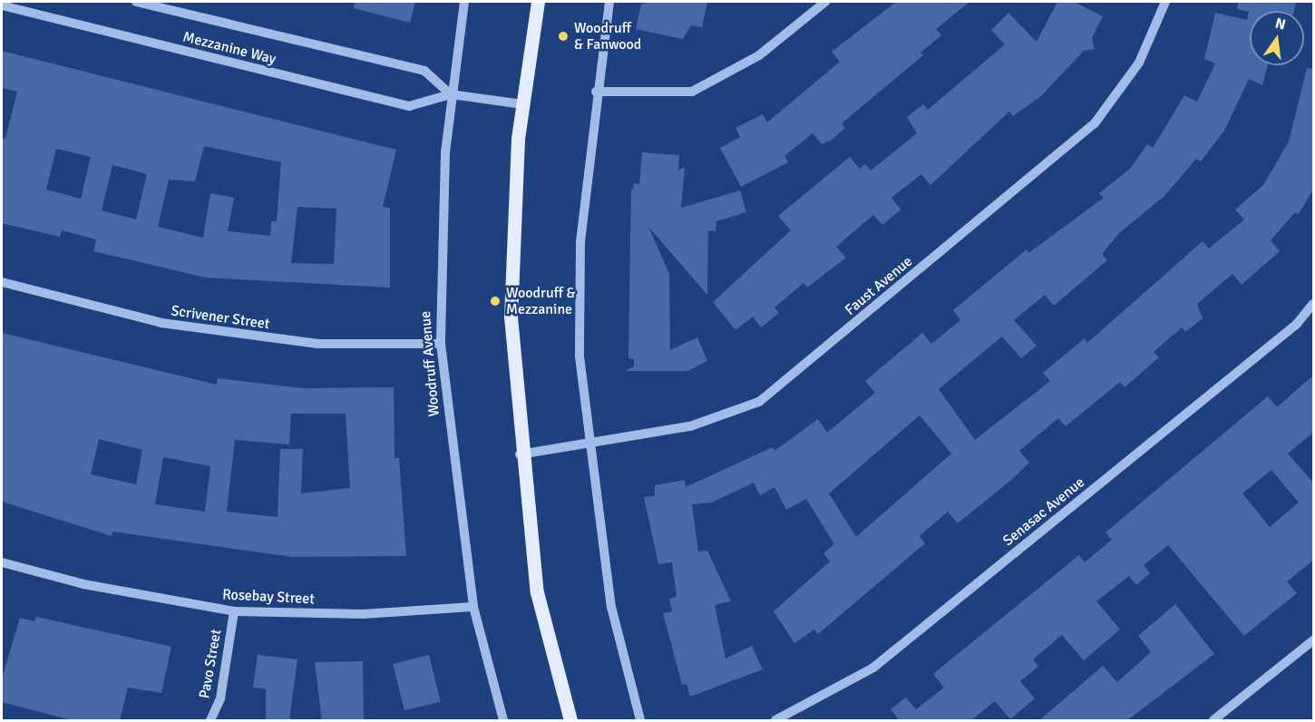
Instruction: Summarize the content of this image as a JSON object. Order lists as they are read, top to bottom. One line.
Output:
{"streets":{"street":["Mezzanine Way","Faust Avenue","Scrivener Street","Woodruff Avenue","Senasac Avenue","Rosebay Street","Pavo Street"]},"crossings":[["Mezzanine Way","Woodruff Avenue"],["Scrivener Street","Woodruff Avenue"],["Woodruff Avenue","Rosebay Street"],["Rosebay Street","Pavo Street"]],"places":["Woodruff & Fanwood","Woodruff & Mezzanine"],"north":"top"}
